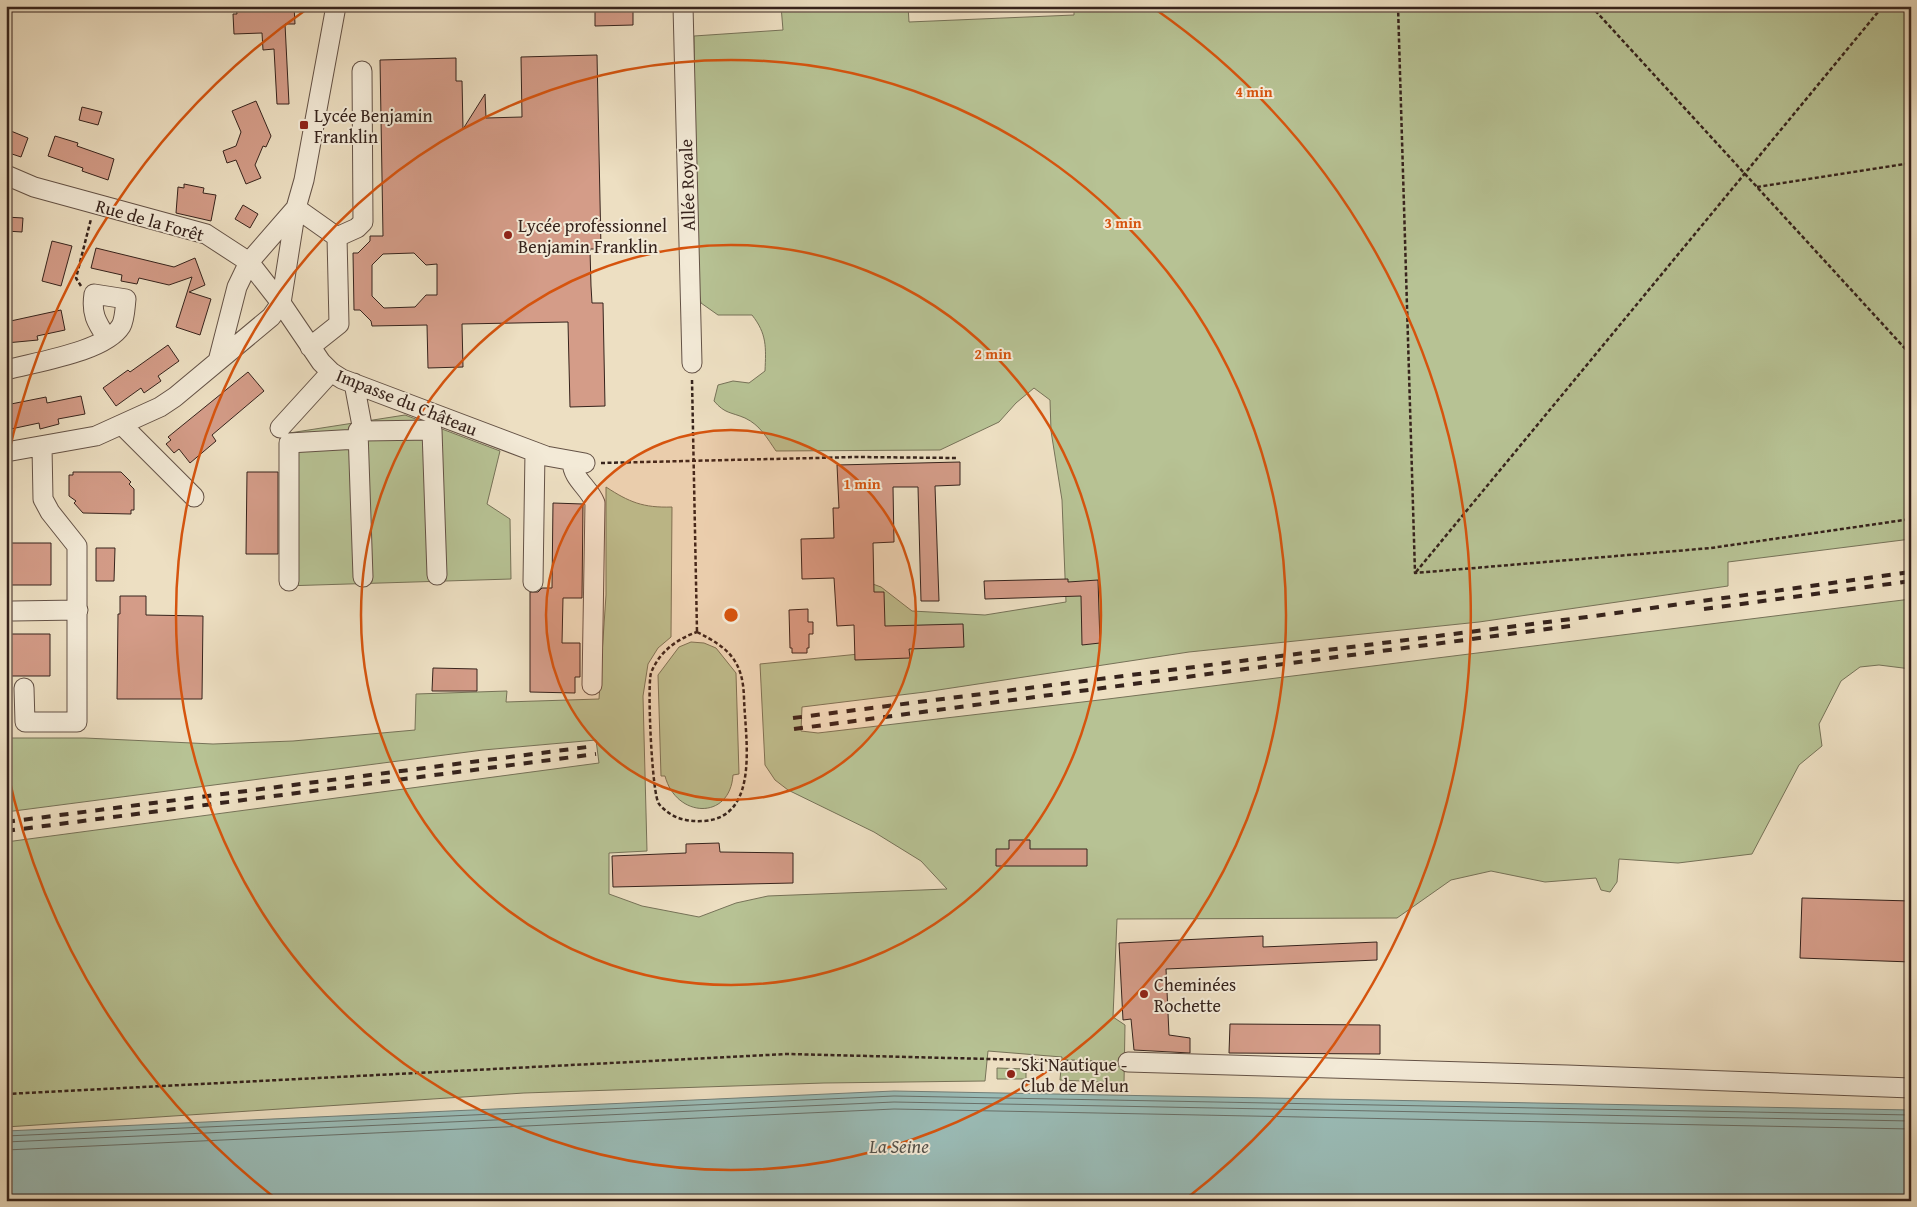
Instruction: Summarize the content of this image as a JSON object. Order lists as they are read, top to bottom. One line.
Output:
{"streets":{"street":["Allée Royale","Rue de la Forêt","Impasse du Château"]},"crossings":[["Rue de la Forêt","Impasse du Château"]],"water":["La Seine"],"places":{"transit":["Lycée Benjamin Franklin"],"other":["Lycée professionnel Benjamin Franklin","Cheminées Rochette","Ski Nautique - Club de Melun"]},"rings":["4 min","3 min","2 min","1 min"]}
